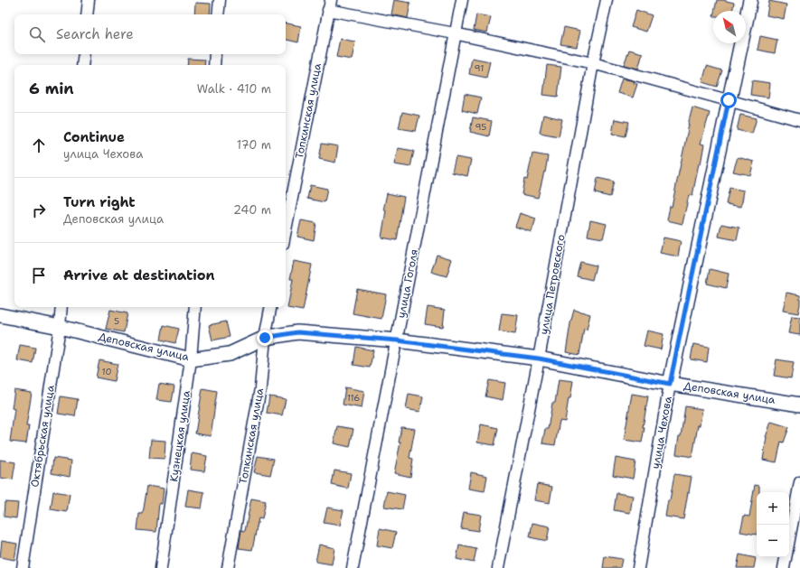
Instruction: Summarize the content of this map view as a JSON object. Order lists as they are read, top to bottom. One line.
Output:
{"streets":{"street":["Топкинская улица","улица Гоголя","улица Петровского","Деповская улица","улица Чехова","Октябрьская улица","Кузнецкая улица"]},"crossings":[["Топкинская улица","Деповская улица"],["улица Гоголя","Деповская улица"],["улица Петровского","Деповская улица"],["Деповская улица","улица Чехова"],["Деповская улица","Октябрьская улица"],["Деповская улица","Кузнецкая улица"]],"house_numbers":["91","95","5","10","116"],"north":"top left","page":{"search":"Search here","heading":["6 min","Walk · 410 m"],"list":[["Continue","улица Чехова","170 m"],["Turn right","Деповская улица","240 m"],"Arrive at destination"],"map_buttons":["+","−"]}}
